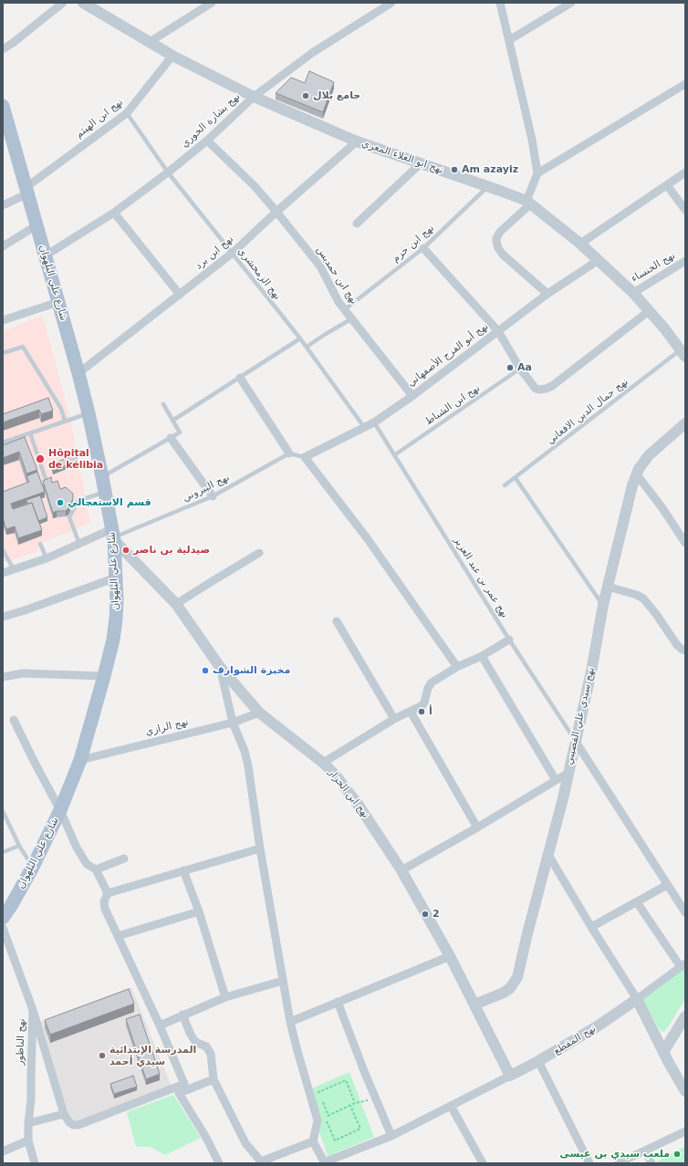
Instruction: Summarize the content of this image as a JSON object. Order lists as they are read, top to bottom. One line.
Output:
{"streets":{"main road":["شارع علي البلهوان"],"street":["نهج ابن الهيثم","نهج بشارة الخوري","نهج ابو العلاء المعري","نهج ابن برد","نهج الخنساء","نهج ابن حمديس","نهج أبو الفرج الأصفهاني","نهج سيدي علي القصيبي","نهج الرازي","نهج ابن الجزار","نهج المقطع","نهج الناظور"],"lane":["نهج ابن حزم","نهج الزمخشري","نهج ابن الشباط","نهج جمال الدين الافغاني","نهج البيروني","نهج عمر بن عبد العزيز"]},"crossings":[["نهج ابن الهيثم","نهج ابو العلاء المعري"],["نهج ابن الهيثم","نهج الزمخشري"],["نهج ابن الهيثم","شارع علي البلهوان"],["نهج بشارة الخوري","نهج ابو العلاء المعري"],["نهج بشارة الخوري","نهج الزمخشري"],["نهج بشارة الخوري","نهج ابن حمديس"],["نهج بشارة الخوري","شارع علي البلهوان"],["نهج ابو العلاء المعري","نهج ابن حزم"],["نهج ابو العلاء المعري","نهج ابن برد"],["نهج ابو العلاء المعري","نهج الخنساء"],["نهج ابو العلاء المعري","نهج أبو الفرج الأصفهاني"],["نهج ابو العلاء المعري","نهج جمال الدين الافغاني"],["نهج ابن حزم","نهج ابن حمديس"],["نهج ابن برد","نهج الزمخشري"],["نهج ابن برد","نهج ابن حمديس"],["نهج ابن برد","شارع علي البلهوان"],["نهج الزمخشري","نهج أبو الفرج الأصفهاني"],["نهج ابن حمديس","نهج أبو الفرج الأصفهاني"],["شارع علي البلهوان","نهج البيروني"],["شارع علي البلهوان","نهج الرازي"],["شارع علي البلهوان","نهج ابن الجزار"],["نهج أبو الفرج الأصفهاني","نهج عمر بن عبد العزيز"],["نهج ابن الشباط","نهج عمر بن عبد العزيز"],["نهج البيروني","نهج ابن الجزار"],["نهج عمر بن عبد العزيز","نهج سيدي علي القصيبي"],["نهج سيدي علي القصيبي","نهج ابن الجزار"],["نهج الرازي","نهج ابن الجزار"],["نهج ابن الجزار","نهج المقطع"]],"places":["جامع بلال","Am azayiz","Aa","Hôpital de kélibia","قسم الاستعجالي","صيدلية بن ناصر","مخبزة الشوارف","أ","2","المدرسة الإبتدائية سيدي أحمد","ملعب سيدي بن عيسى"]}
